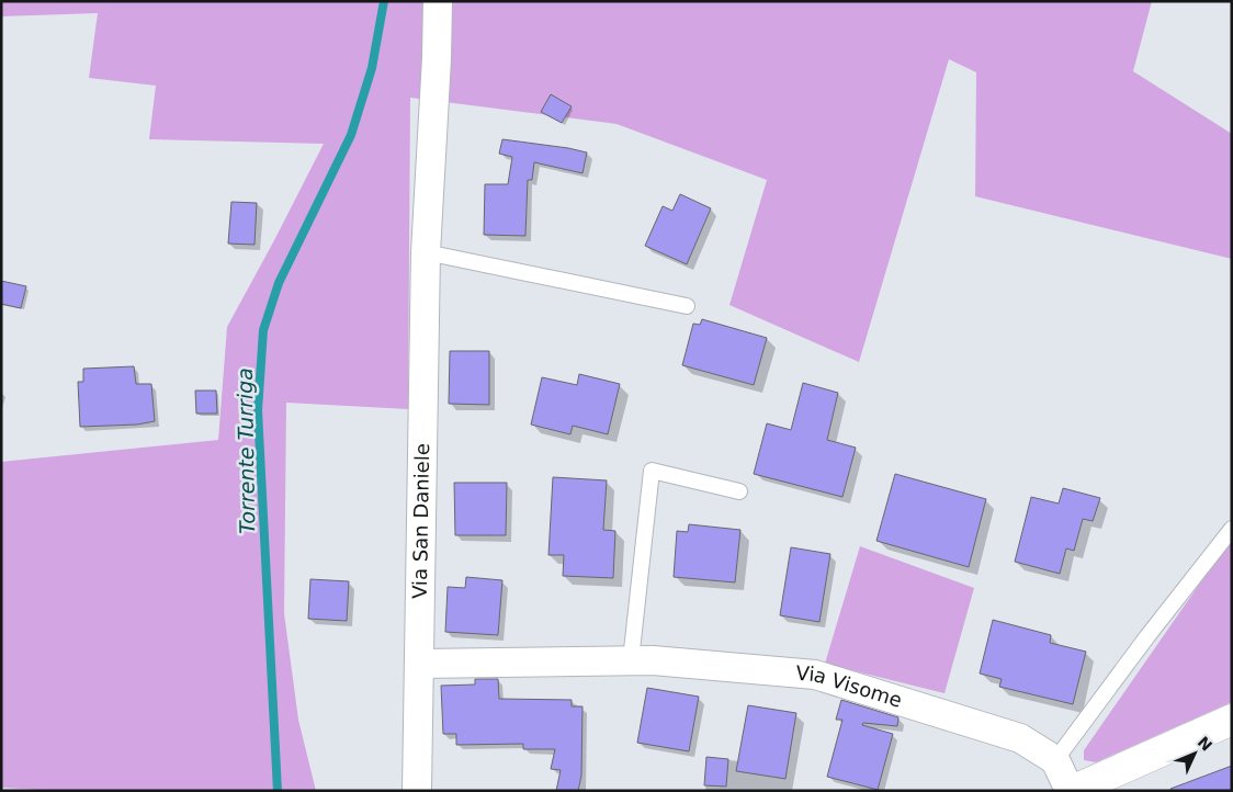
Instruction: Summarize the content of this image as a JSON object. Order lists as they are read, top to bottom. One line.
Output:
{"streets":{"street":["Via San Daniele","Via Visome"]},"crossings":[["Via San Daniele","Via Visome"]],"water":["Torrente Turriga"],"north":"top right"}
